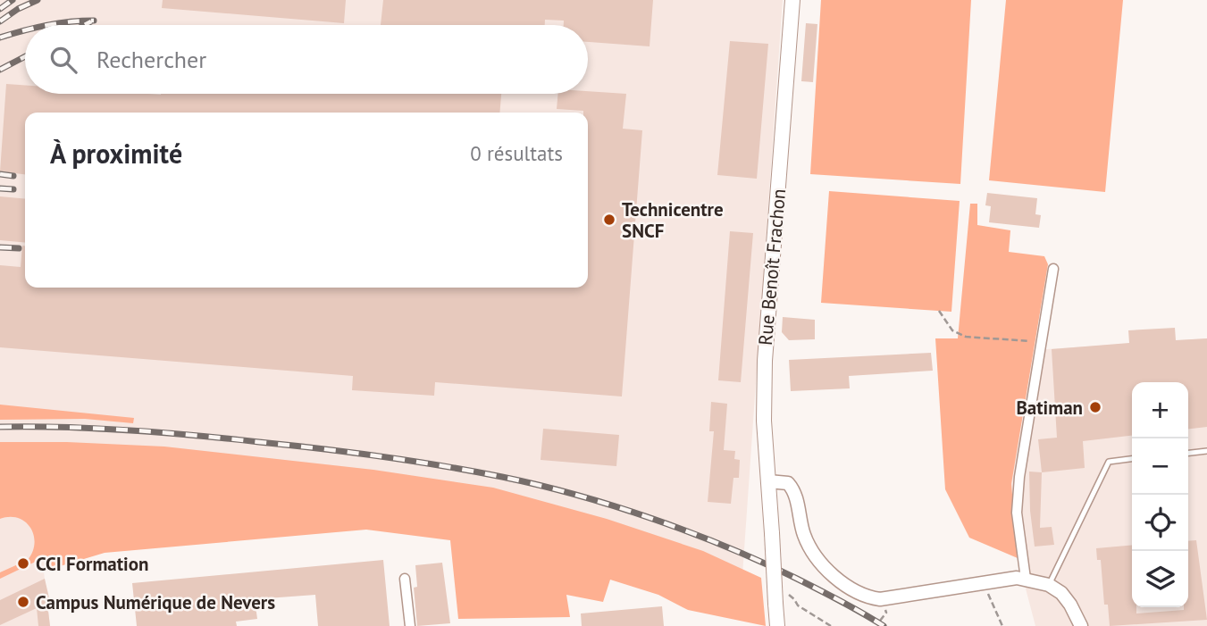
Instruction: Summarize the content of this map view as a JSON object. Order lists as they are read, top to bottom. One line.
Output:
{"streets":{"main road":["Rue Benoît Frachon"]},"places":["Technicentre SNCF","Batiman","CCI Formation","Campus Numérique de Nevers"],"page":{"search":"Rechercher","heading":["À proximité","0 résultats"],"map_buttons":["+","−"]}}
